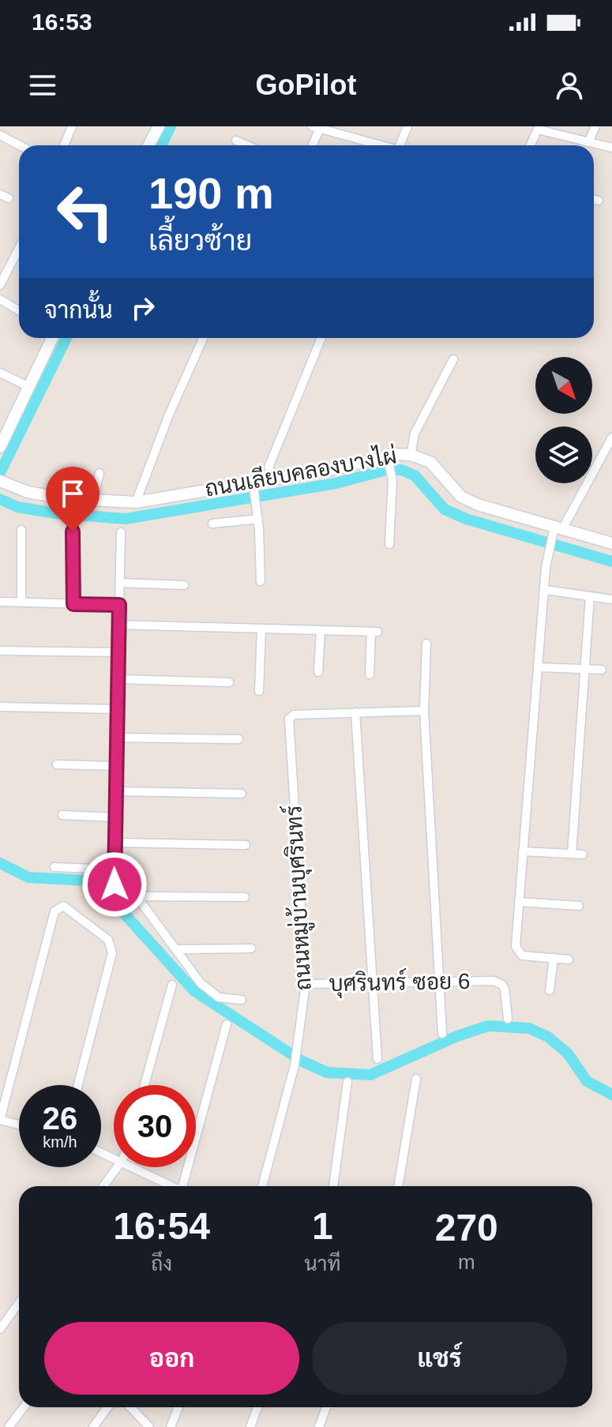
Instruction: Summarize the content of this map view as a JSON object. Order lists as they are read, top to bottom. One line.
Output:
{"streets":{"street":["ถนนเลียบคลองบางไผ่","ถนนหมู่บ้านบุศรินทร์","บุศรินทร์ ซอย 6"]},"crossings":[["ถนนหมู่บ้านบุศรินทร์","บุศรินทร์ ซอย 6"]],"north":"bottom right","page":{"status":"16:53","header":"GoPilot","turn":["190 m","เลี้ยวซ้าย"],"then":"จากนั้น","speed":"26 km/h","limit":"30","eta":["16:54","ถึง","1","นาที","270","m"],"buttons":["ออก","แชร์"]}}
